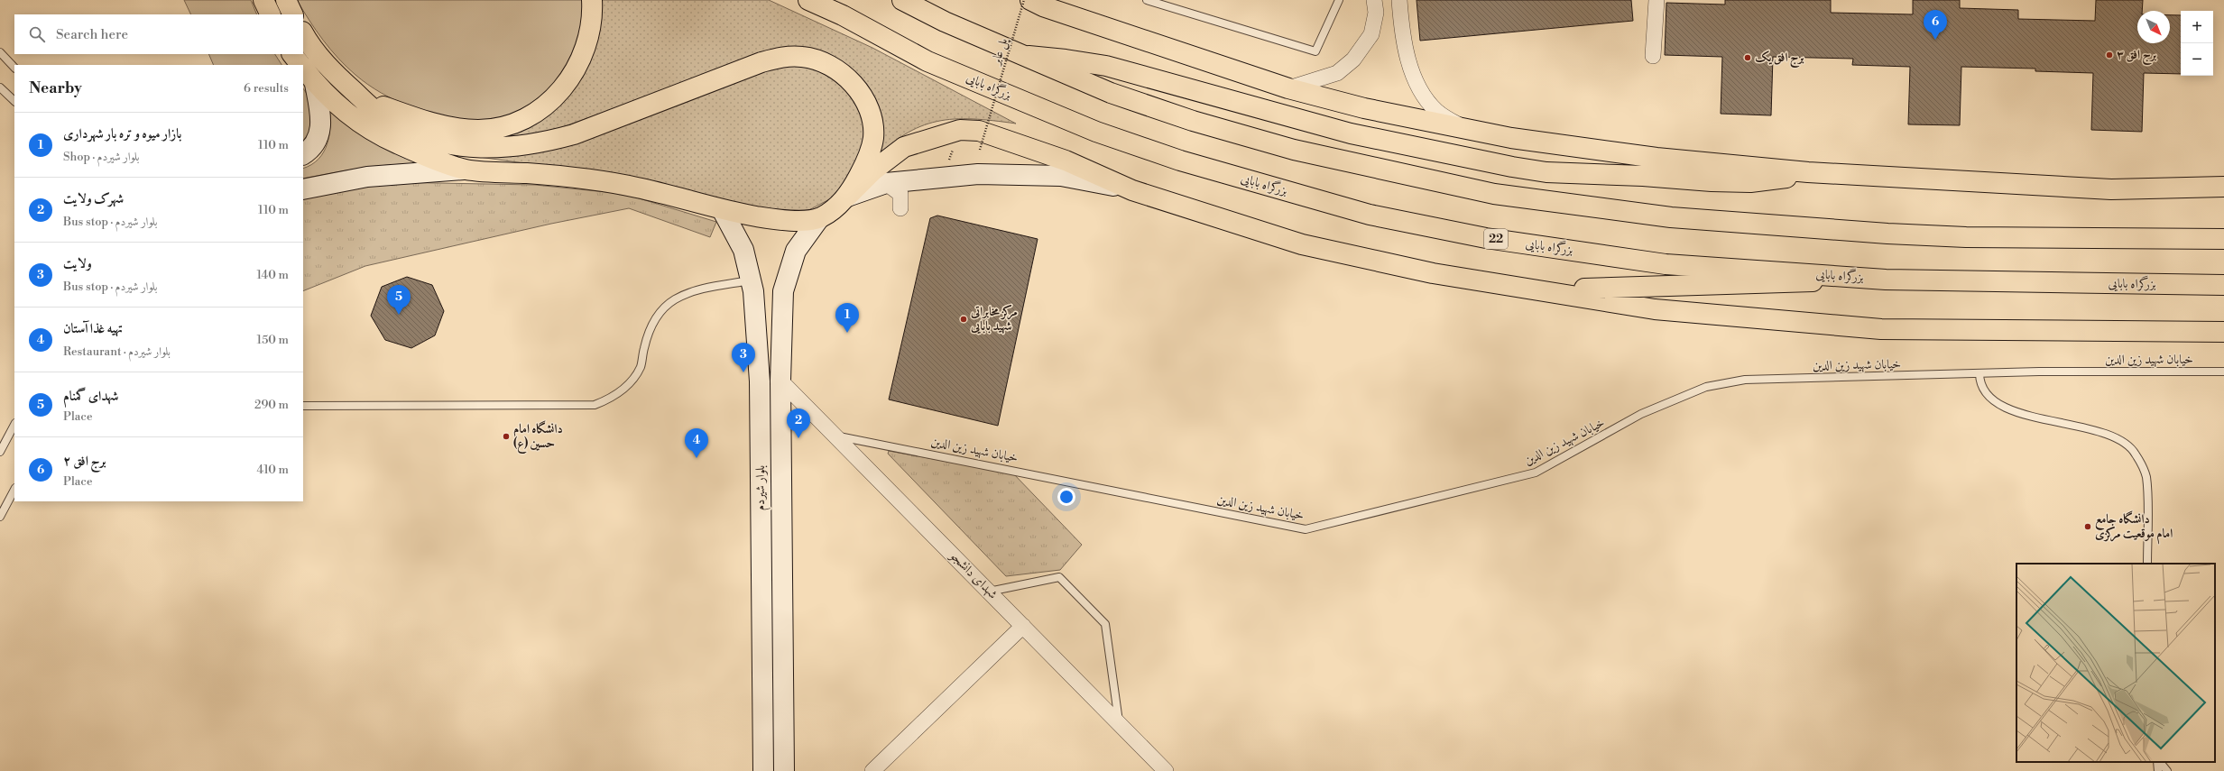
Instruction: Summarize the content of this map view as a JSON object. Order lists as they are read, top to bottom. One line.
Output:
{"streets":{"main road":["بزرگراه بابایی","22","بلوار شیردم"],"street":["شهدای دانشجو"],"lane":["خیابان شهید زین الدین"],"path":["پل عابر"]},"crossings":[["خیابان شهید زین الدین","شهدای دانشجو"],["بلوار شیردم","شهدای دانشجو"]],"places":["برج افق ۳","برج افق یک","مرکز مخابراتی شهید بابایی","دانشگاه امام حسین (ع)","دانشگاه جامع امام موقعیت مرکزی"],"north":"bottom right","page":{"pins":["6","5","1","3","2","4"],"map_buttons":["+","−"],"search":"Search here","heading":["Nearby","6 results"],"list":[{"mark":"1","name":"بازار میوه و تره بار شهرداری","note":"Shop · بلوار شیردم","value":"110 m"},{"mark":"2","name":"شهرک ولایت","note":"Bus stop · بلوار شیردم","value":"110 m"},{"mark":"3","name":"ولایت","note":"Bus stop · بلوار شیردم","value":"140 m"},{"mark":"4","name":"تهیه غذا آستان","note":"Restaurant · بلوار شیردم","value":"150 m"},{"mark":"5","name":"شهدای گمنام","note":"Place","value":"290 m"},{"mark":"6","name":"برج افق ۲","note":"Place","value":"410 m"}]}}
